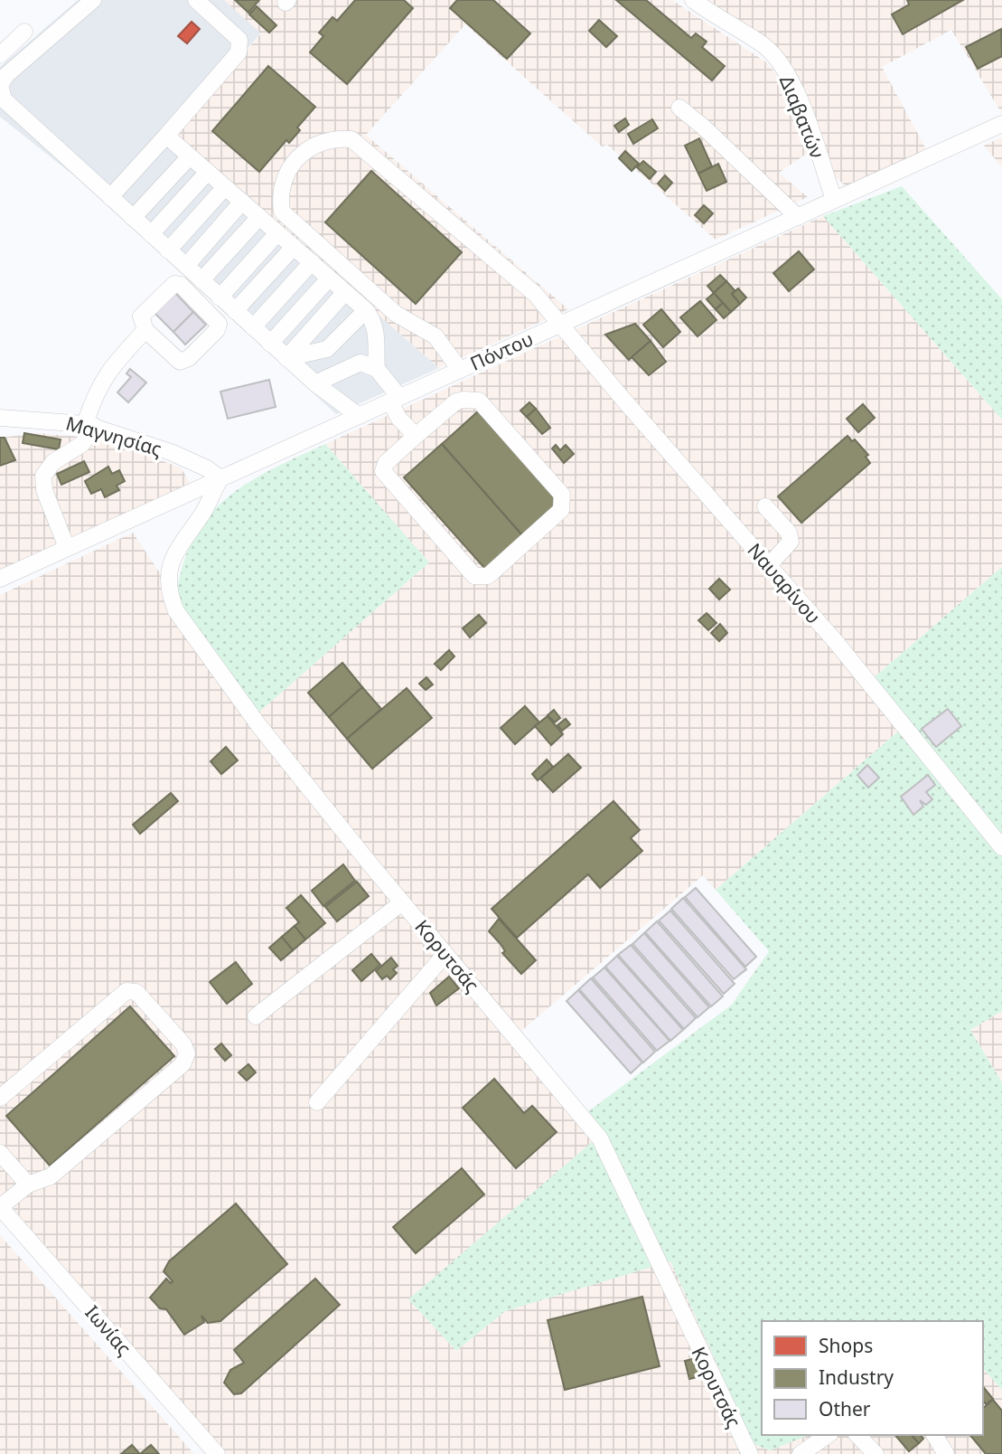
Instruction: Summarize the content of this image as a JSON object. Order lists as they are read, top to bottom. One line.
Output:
{"streets":{"street":["Διαβατών","Πόντου","Μαγνησίας","Ναυαρίνου","Κορυτσάς","Ιωνίας"]},"crossings":[["Διαβατών","Πόντου"],["Πόντου","Μαγνησίας"],["Πόντου","Ναυαρίνου"],["Πόντου","Κορυτσάς"],["Μαγνησίας","Κορυτσάς"]],"legend":["Shops","Industry","Other"]}
